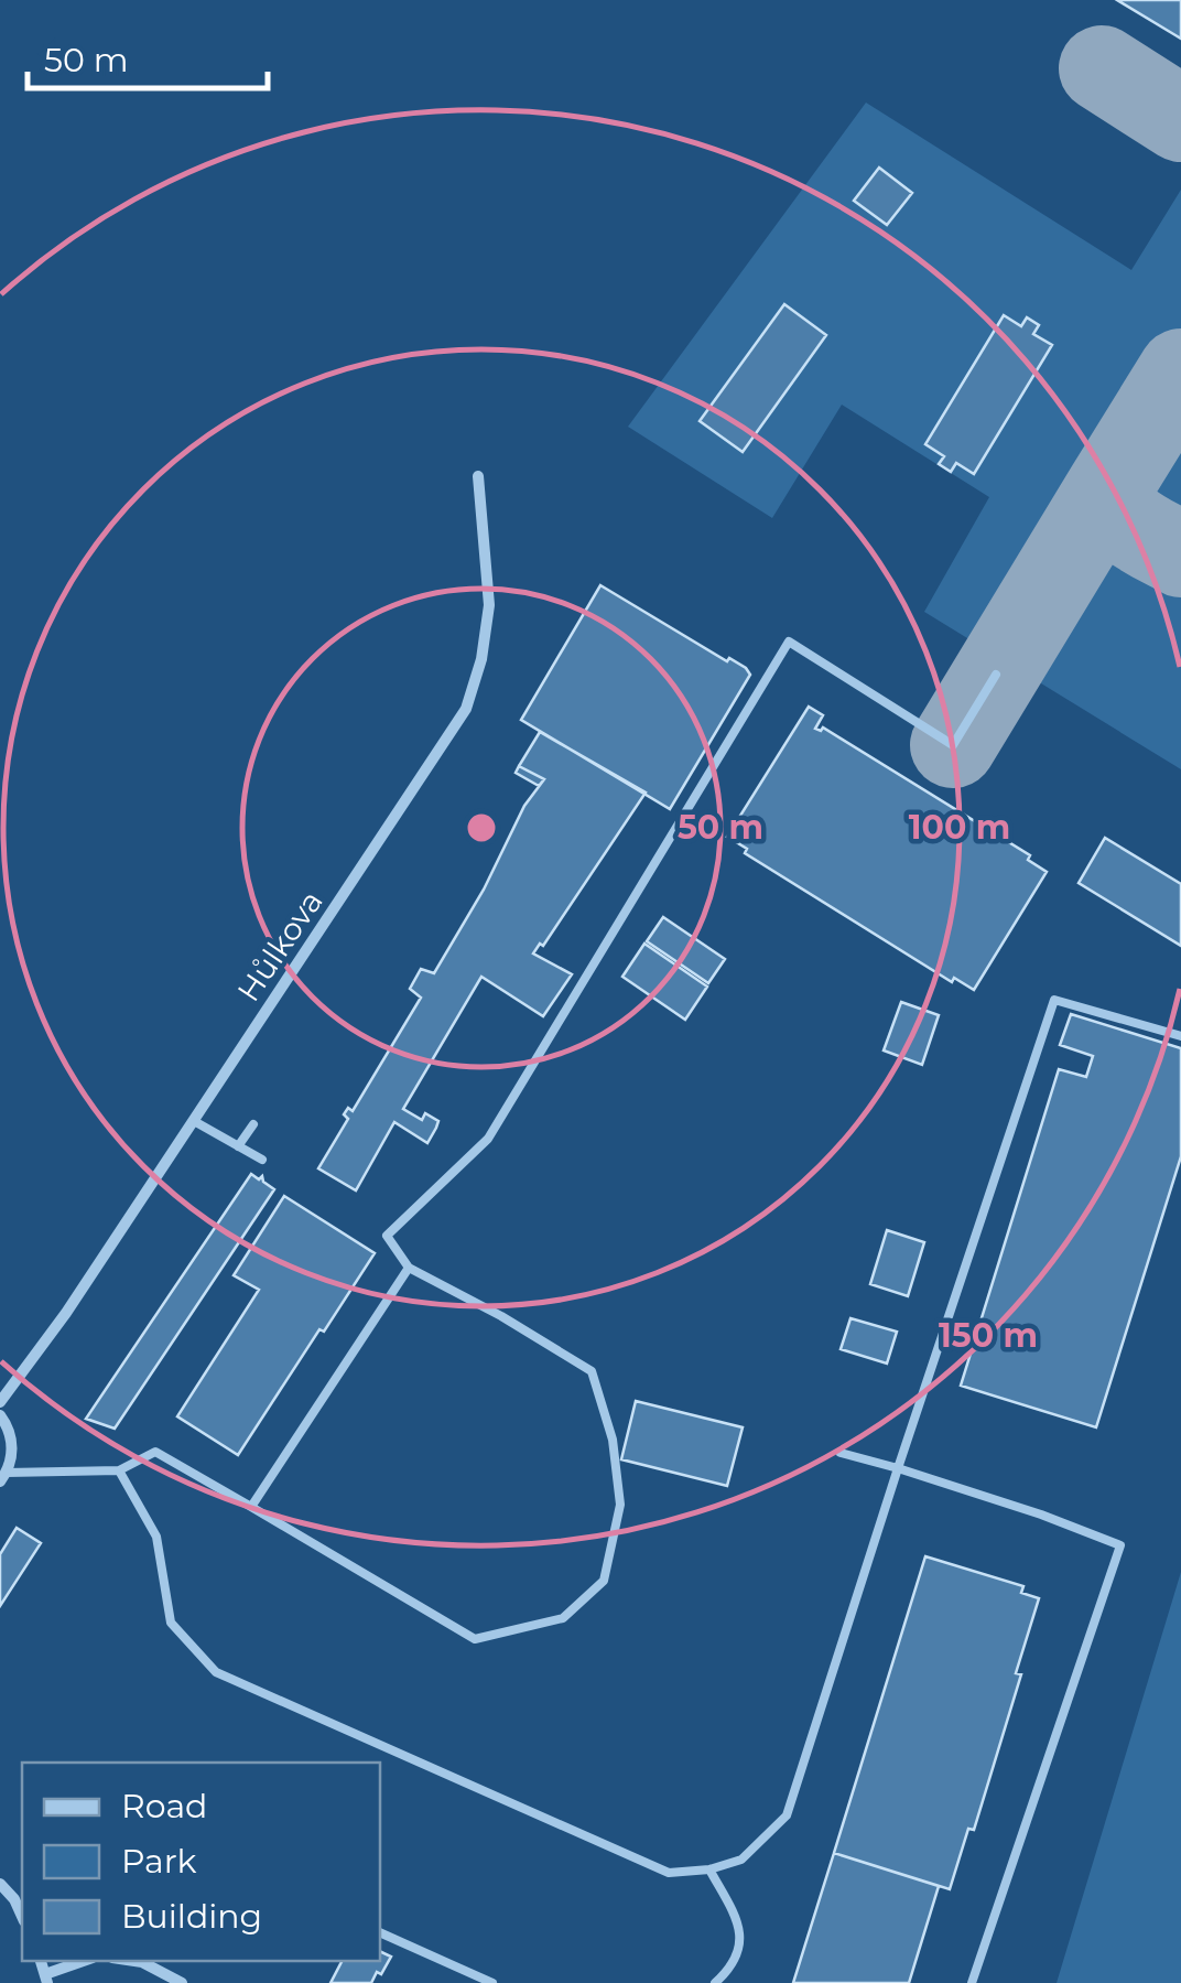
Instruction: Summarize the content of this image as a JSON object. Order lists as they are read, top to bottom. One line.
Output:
{"streets":{"street":["Hůlkova"]},"legend":["Road","Park","Building"],"scale_bar":"50 m","rings":["50 m","100 m","150 m"]}
